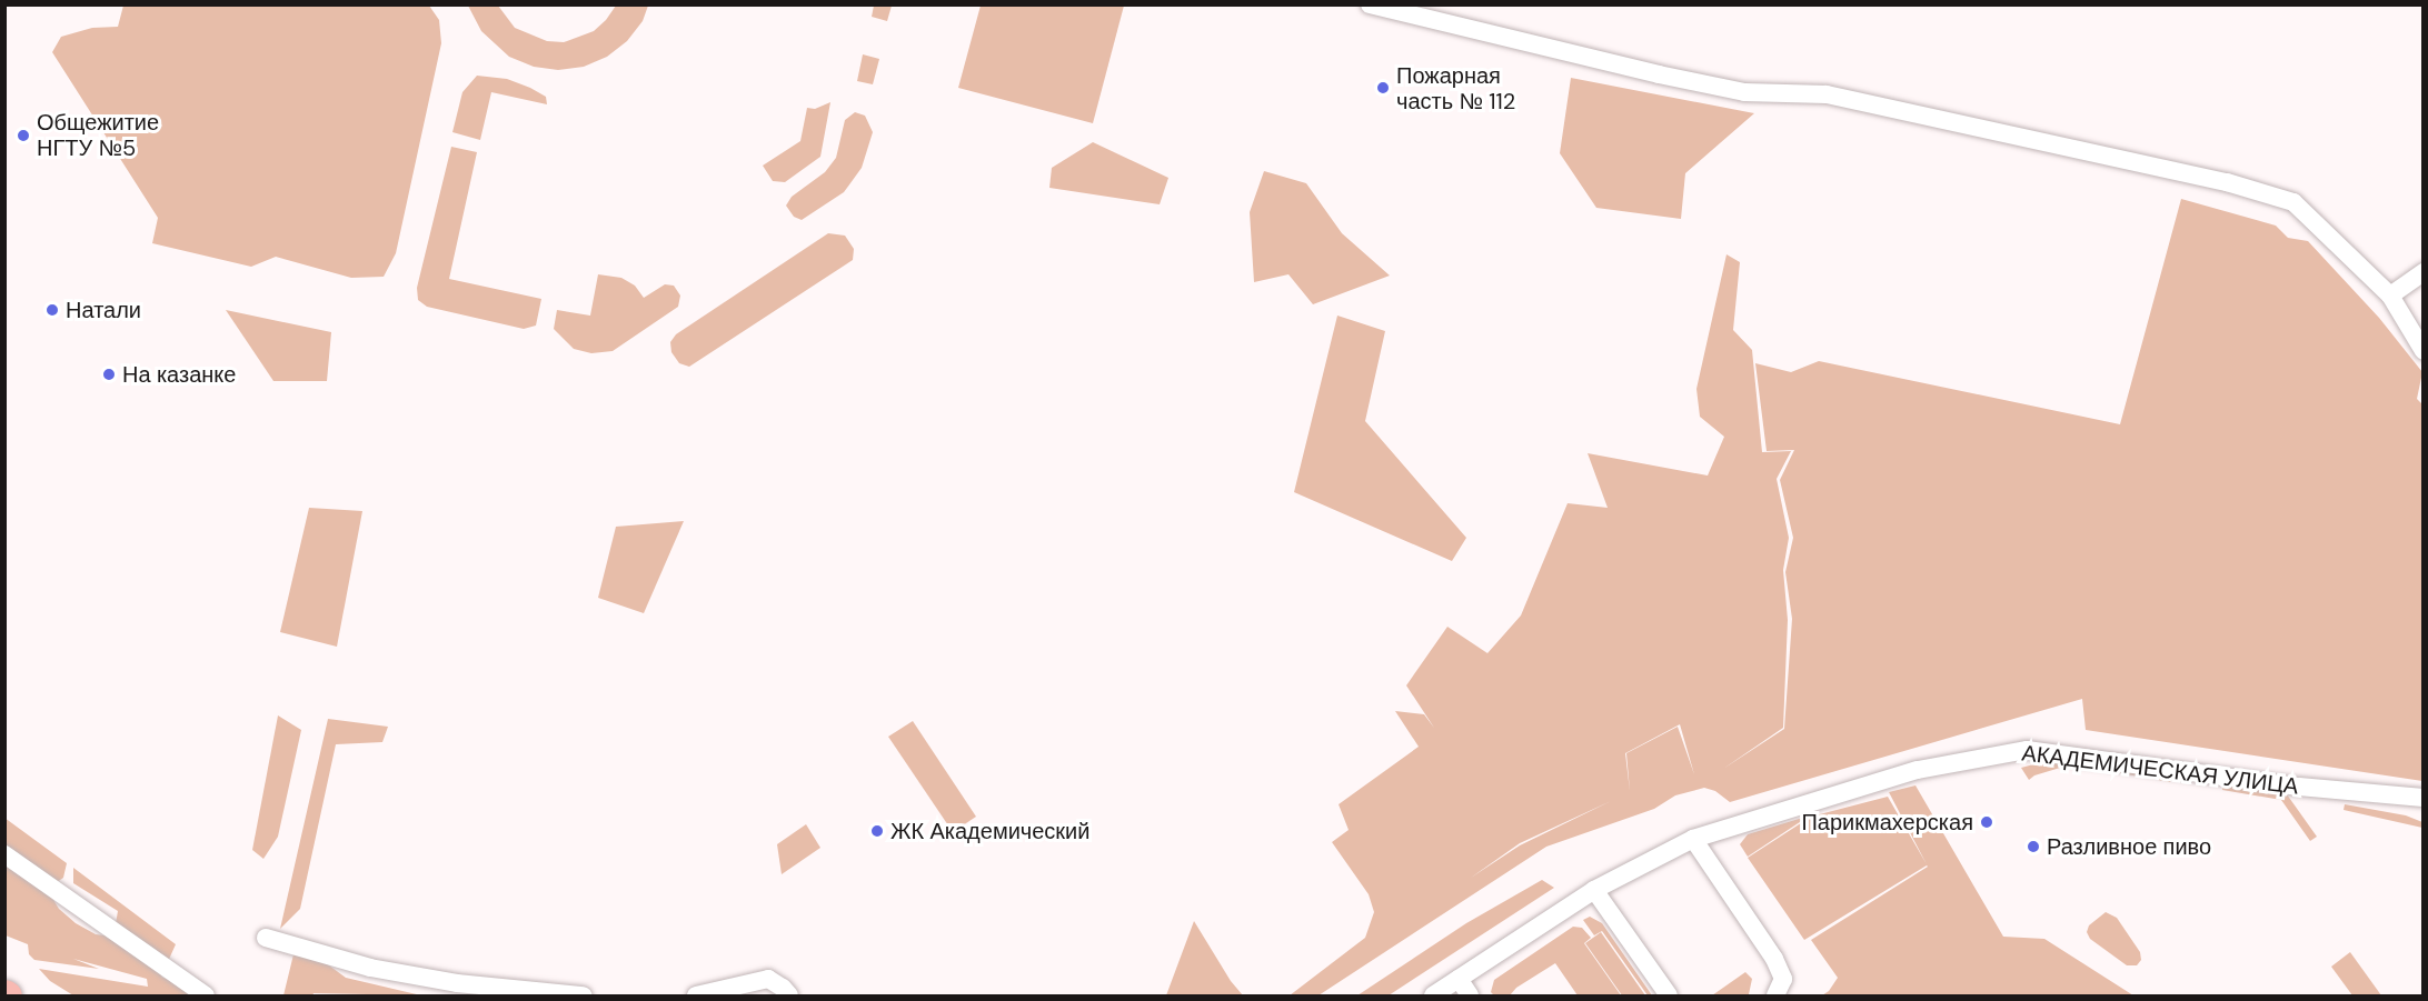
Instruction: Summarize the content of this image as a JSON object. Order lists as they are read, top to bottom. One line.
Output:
{"streets":{"street":["АКАДЕМИЧЕСКАЯ УЛИЦА"]},"places":["Пожарная часть № 112","Общежитие НГТУ №5","Натали","На казанке","Парикмахерская","ЖК Академический","Разливное пиво"]}
